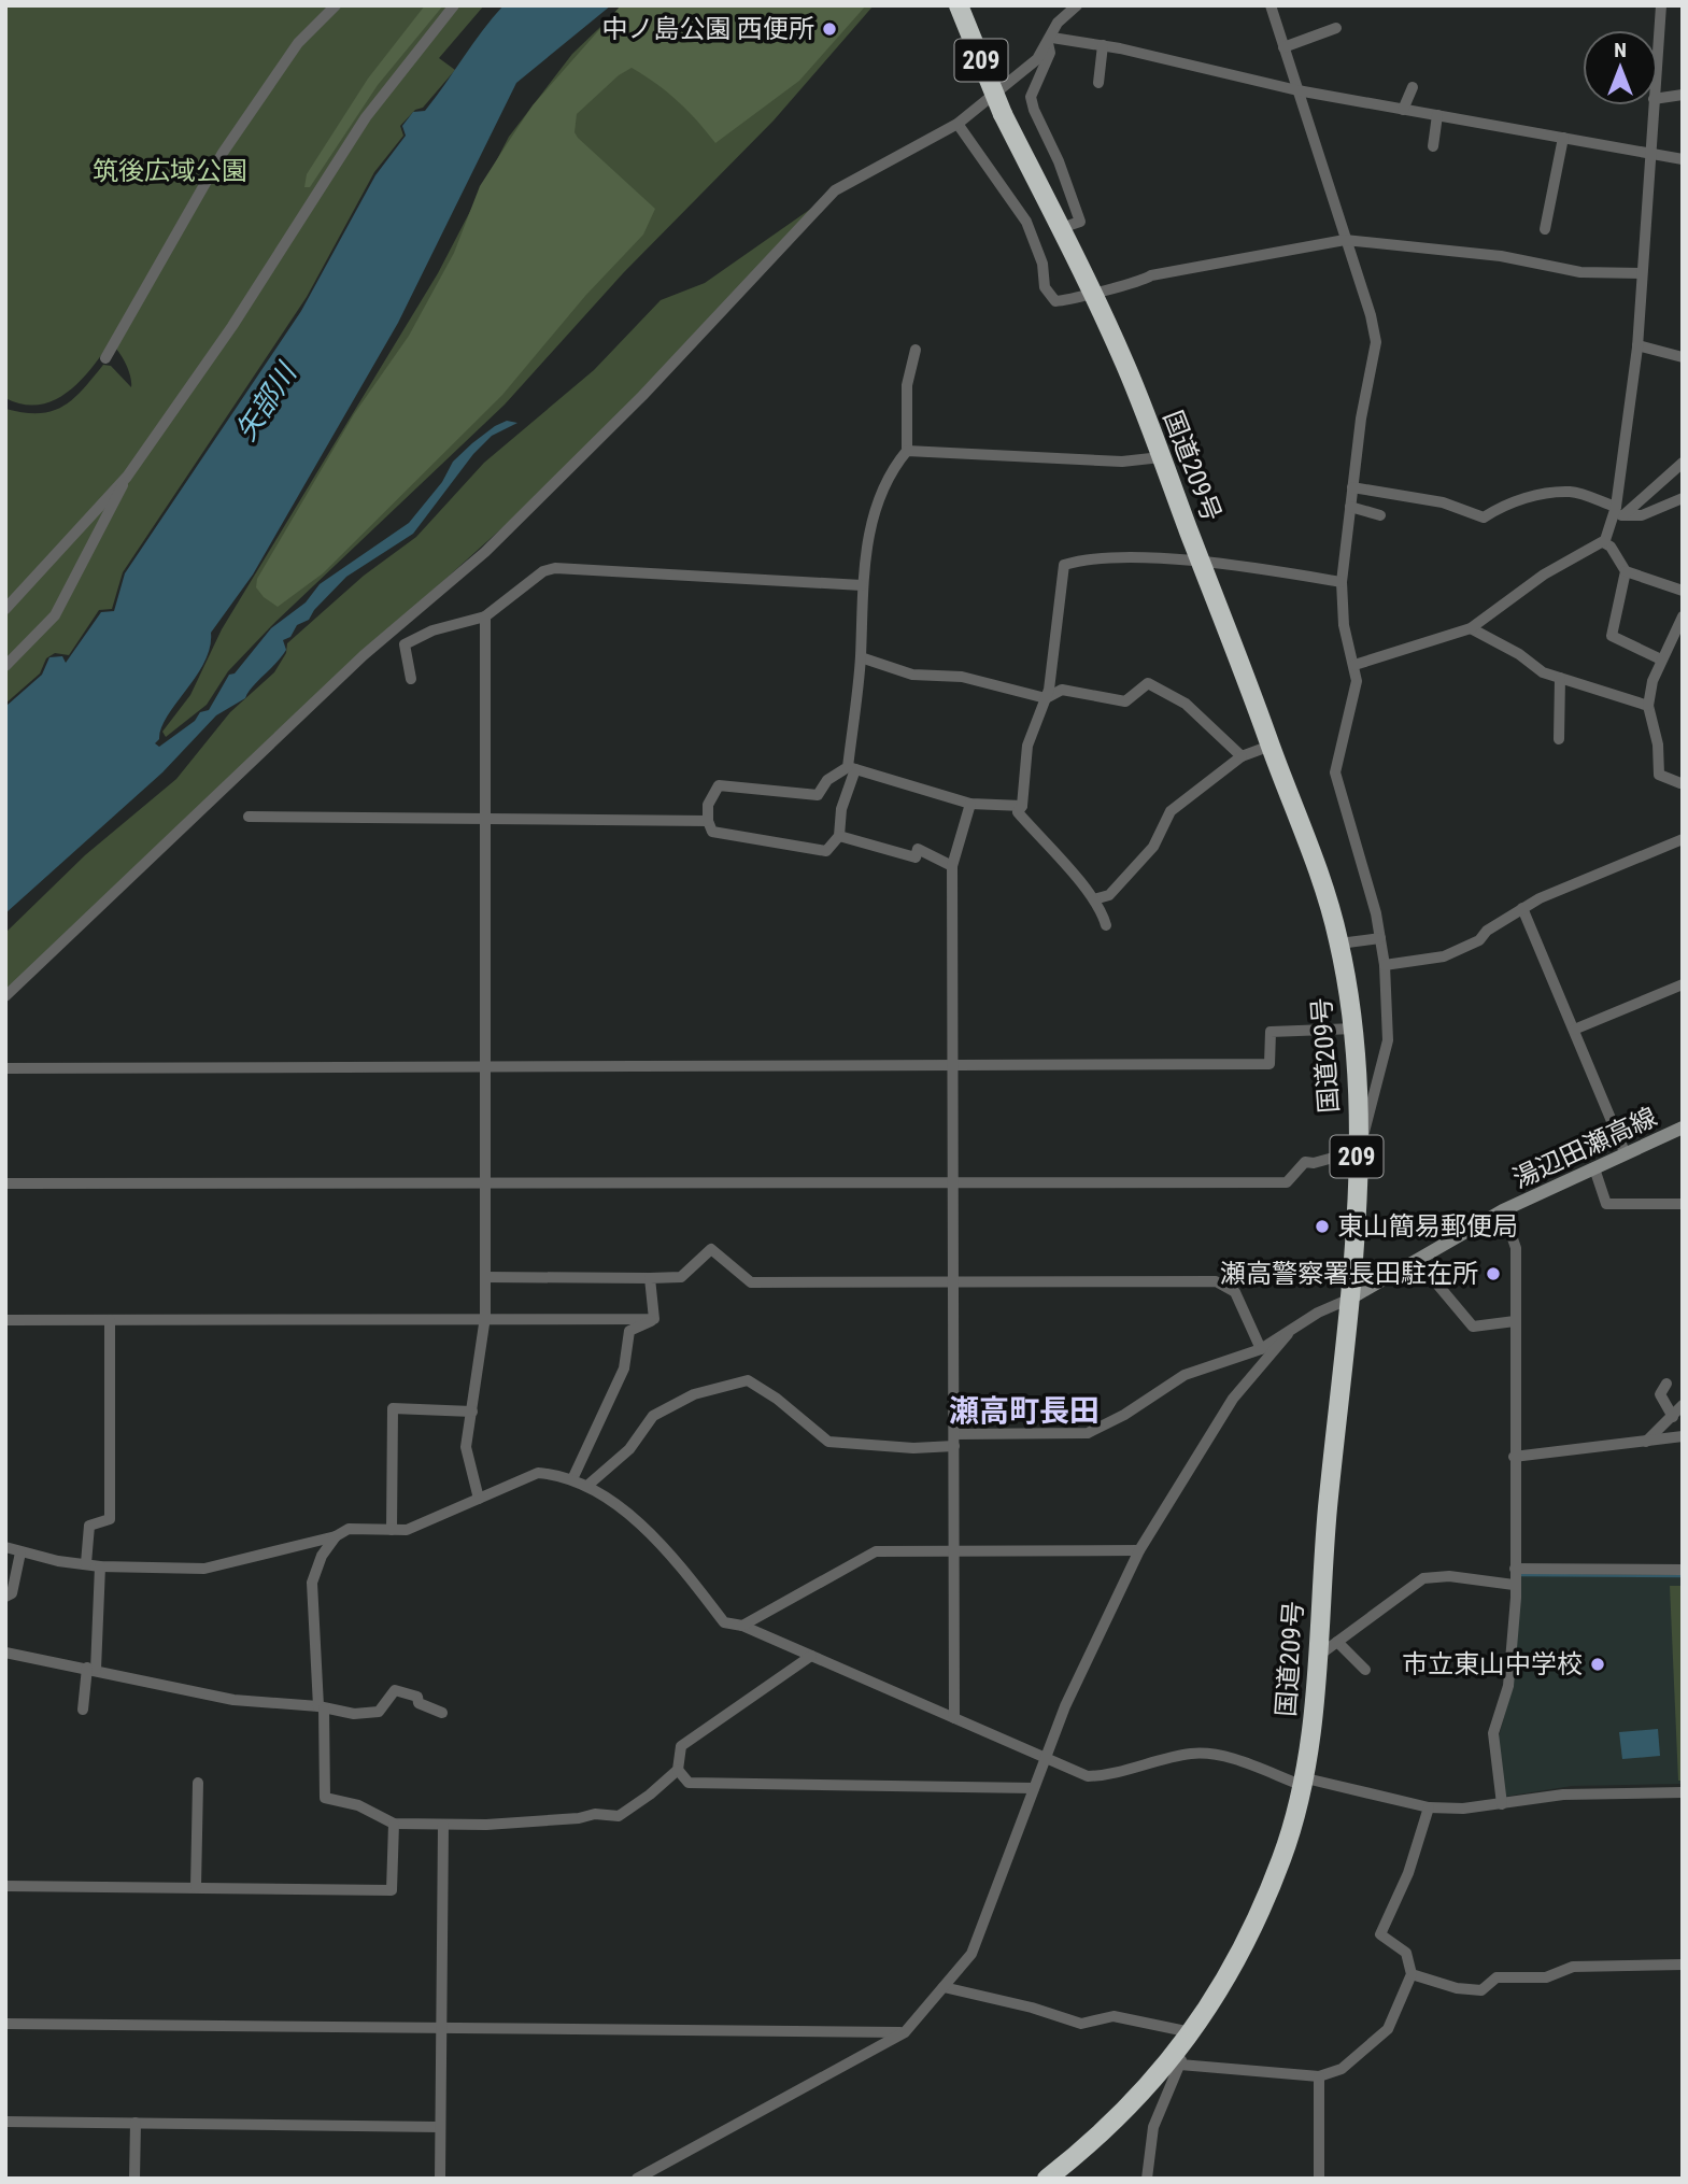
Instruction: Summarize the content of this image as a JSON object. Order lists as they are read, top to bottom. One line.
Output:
{"streets":{"highway":["209","国道209号"],"main road":["湯辺田瀬高線"]},"crossings":[["国道209号","湯辺田瀬高線"]],"districts":["瀬高町長田"],"water":["矢部川"],"parks":["筑後広域公園"],"places":["中ノ島公園 西便所","東山簡易郵便局","瀬高警察署長田駐在所","市立東山中学校"],"north":"top"}
